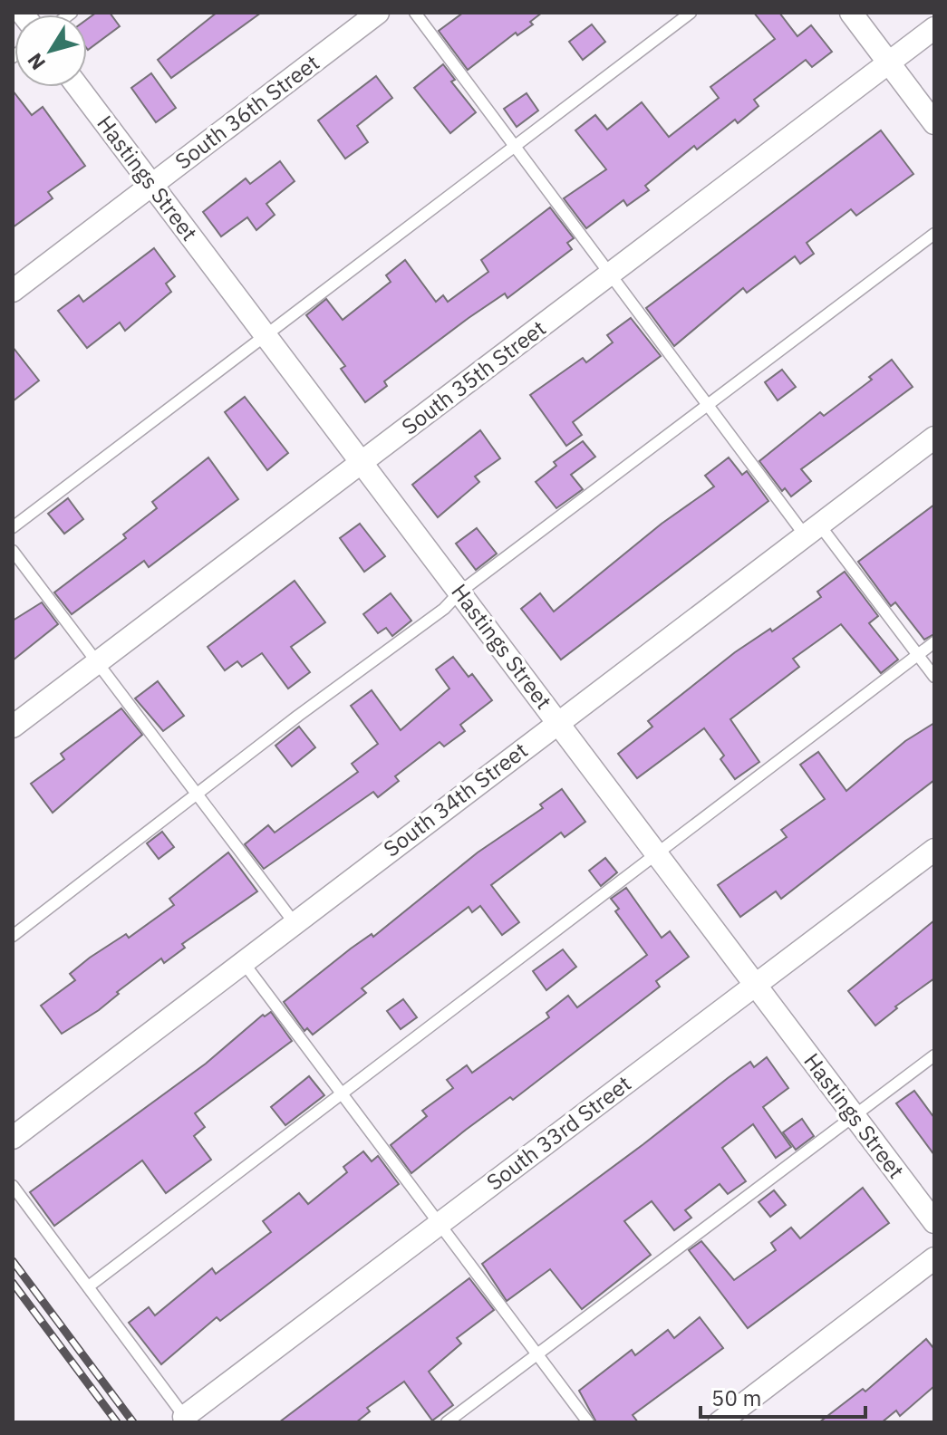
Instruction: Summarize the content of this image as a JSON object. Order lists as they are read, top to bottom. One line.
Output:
{"streets":{"street":["South 36th Street","Hastings Street","South 35th Street","South 34th Street","South 33rd Street"]},"crossings":[["South 36th Street","Hastings Street"],["Hastings Street","South 35th Street"],["Hastings Street","South 34th Street"],["Hastings Street","South 33rd Street"]],"scale_bar":"50 m","north":"bottom left"}
